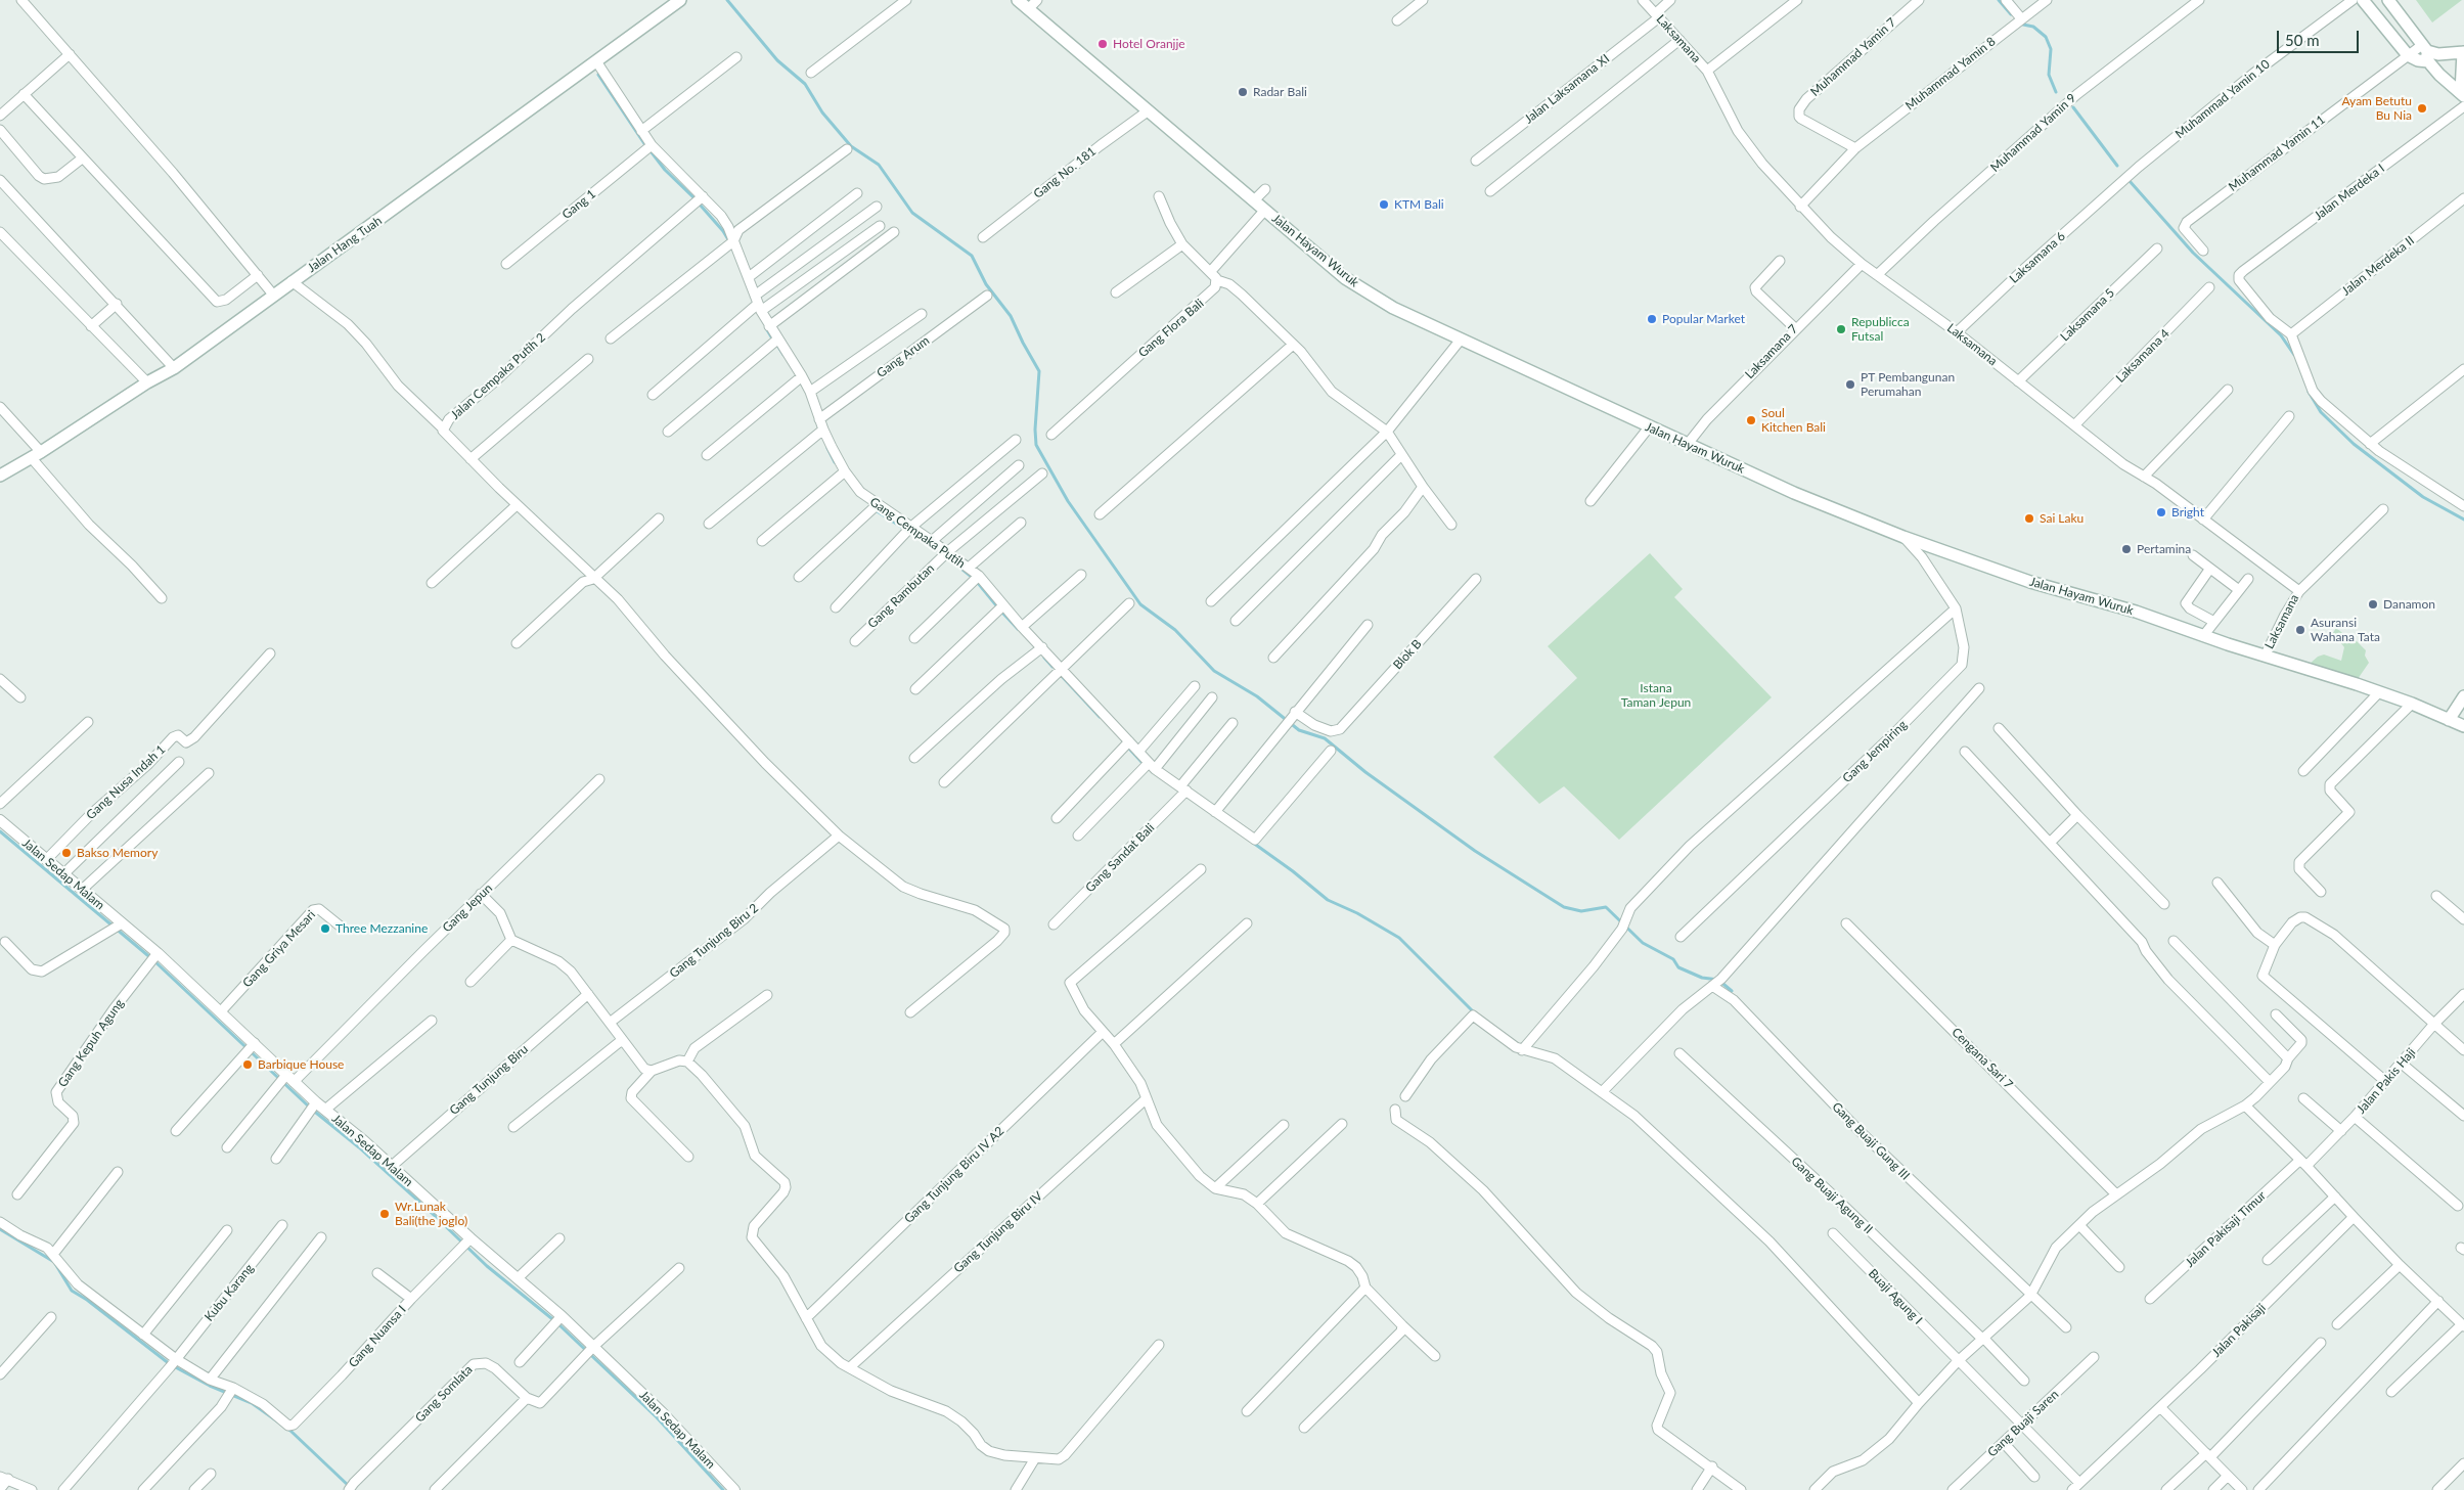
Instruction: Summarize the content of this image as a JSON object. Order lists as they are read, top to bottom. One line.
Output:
{"streets":{"main road":["Jalan Hang Tuah","Jalan Hayam Wuruk"],"street":["Laksamana","Muhammad Yamin 7","Muhammad Yamin 8","Jalan Laksamana XI","Muhammad Yamin 10","Muhammad Yamin 9","Muhammad Yamin 11","Gang No. 181","Jalan Merdeka I","Gang 1","Laksamana 6","Jalan Merdeka II","Laksamana 5","Gang Flora Bali","Laksamana 7","Laksamana 4","Gang Arum","Jalan Cempaka Putih 2","Gang Cempaka Putih","Gang Rambutan","Blok B","Gang Jempiring","Gang Nusa Indah 1","Gang Sandat Bali","Jalan Sedap Malam","Gang Jepun","Gang Tunjung Biru 2","Gang Griya Mesari","Gang Kepuh Agung","Cengana Sari 7","Gang Tunjung Biru","Jalan Pakis Haji","Gang Buaji Gung III","Gang Tunjung Biru IV A2","Gang Buaji Agung II","Jalan Pakisaji Timur","Gang Tunjung Biru IV","Kubu Karang","Buaji Agung I","Jalan Pakisaji","Gang Nuansa I","Gang Somlata","Gang Buaji Saren"]},"crossings":[["Laksamana","Muhammad Yamin 8"],["Laksamana","Jalan Laksamana XI"],["Laksamana","Muhammad Yamin 9"],["Laksamana","Jalan Hayam Wuruk"],["Laksamana","Laksamana 6"],["Laksamana","Laksamana 5"],["Laksamana","Laksamana 7"],["Laksamana","Laksamana 4"],["Muhammad Yamin 7","Muhammad Yamin 8"],["Muhammad Yamin 10","Laksamana 6"],["Gang No. 181","Jalan Hayam Wuruk"],["Jalan Merdeka I","Jalan Merdeka II"],["Gang 1","Gang Cempaka Putih"],["Jalan Hang Tuah","Gang Cempaka Putih"],["Jalan Hayam Wuruk","Laksamana 7"],["Jalan Hayam Wuruk","Gang Jempiring"],["Gang Arum","Gang Cempaka Putih"],["Jalan Cempaka Putih 2","Gang Cempaka Putih"],["Jalan Cempaka Putih 2","Gang Tunjung Biru 2"],["Gang Cempaka Putih","Gang Rambutan"],["Gang Cempaka Putih","Gang Sandat Bali"],["Gang Nusa Indah 1","Jalan Sedap Malam"],["Jalan Sedap Malam","Gang Jepun"],["Jalan Sedap Malam","Gang Griya Mesari"],["Jalan Sedap Malam","Gang Kepuh Agung"],["Jalan Sedap Malam","Gang Tunjung Biru"],["Jalan Sedap Malam","Gang Nuansa I"],["Jalan Pakis Haji","Jalan Pakisaji Timur"],["Buaji Agung I","Jalan Pakisaji"],["Buaji Agung I","Gang Buaji Saren"]],"parks":["Istana Taman Jepun"],"places":["Hotel Oranjje","Radar Bali","Ayam Betutu Bu Nia","KTM Bali","Popular Market","Republicca Futsal","PT Pembangunan Perumahan","Soul Kitchen Bali","Bright","Sai Laku","Pertamina","Danamon","Asuransi Wahana Tata","Bakso Memory","Three Mezzanine","Barbique House","Wr.Lunak Bali(the joglo)"],"scale_bar":"50 m"}
